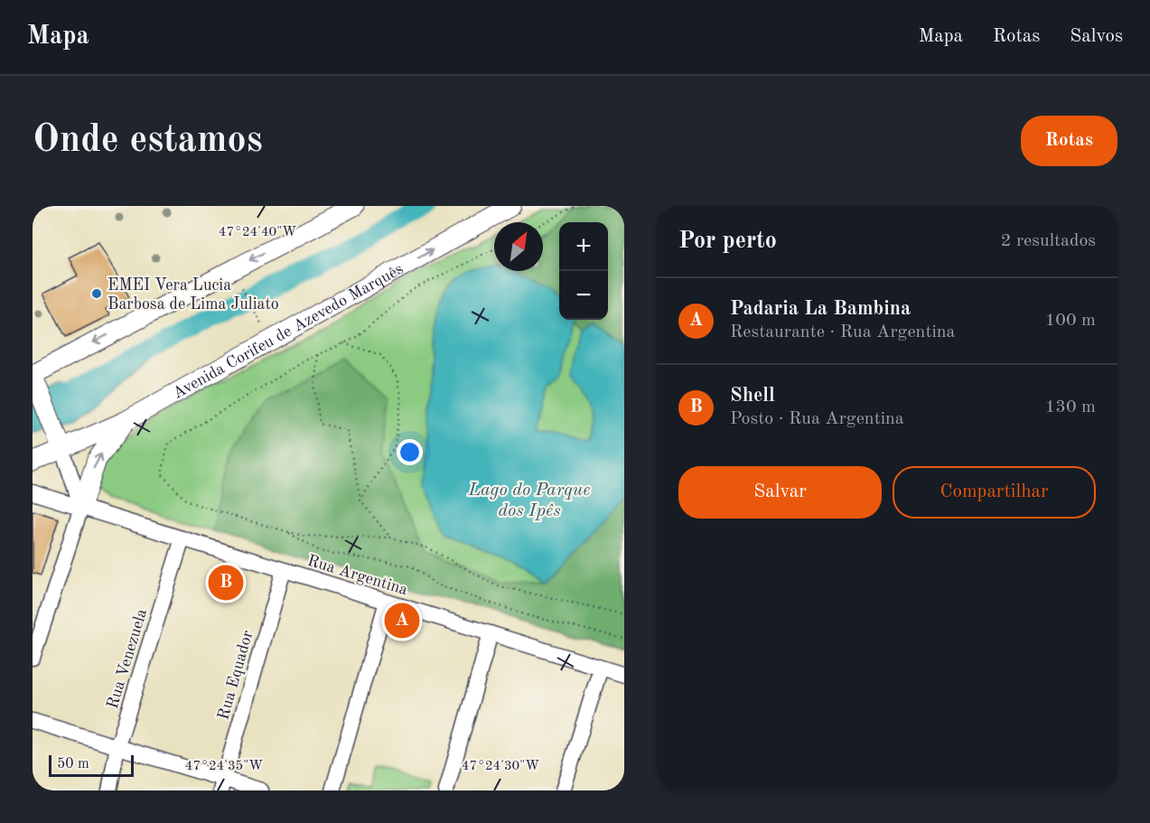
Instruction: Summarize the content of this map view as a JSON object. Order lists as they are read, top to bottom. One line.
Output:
{"streets":{"main road":["Avenida Corifeu de Azevedo Marquês"],"street":["Rua Argentina","Rua Venezuela","Rua Equador"]},"crossings":[["Rua Argentina","Rua Venezuela"],["Rua Argentina","Rua Equador"]],"water":["Lago do Parque dos Ipês"],"places":["EMEI Vera Lucia Barbosa de Lima Juliato"],"scale_bar":"50 m","north":"top right","page":{"header":"Mapa","nav":["Mapa","Rotas","Salvos"],"buttons":["Rotas",["Salvar","Compartilhar"]],"title":"Onde estamos","heading":["Por perto","2 resultados"],"map_buttons":["+","−"],"list":[{"mark":"A","name":"Padaria La Bambina","note":"Restaurante · Rua Argentina","value":"100 m"},{"mark":"B","name":"Shell","note":"Posto · Rua Argentina","value":"130 m"}],"pins":["B","A"],"scale":"50 m"},"coordinates":["47°24'40\"W","47°24'35\"W","47°24'30\"W"]}
